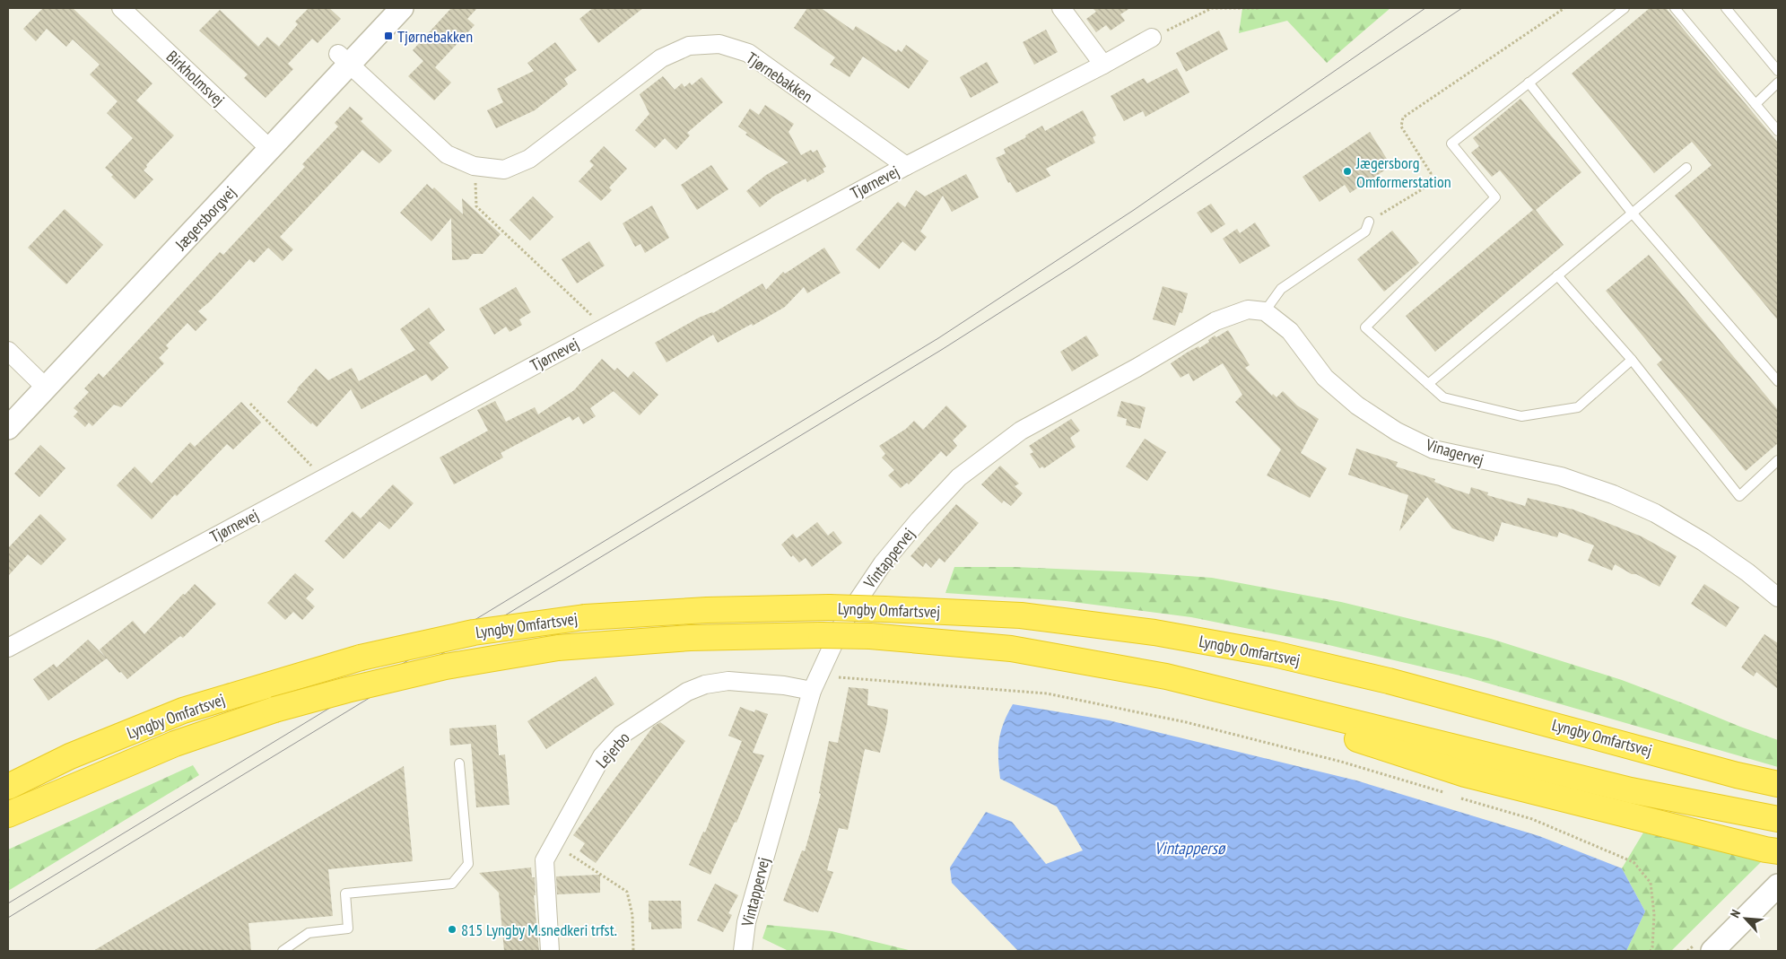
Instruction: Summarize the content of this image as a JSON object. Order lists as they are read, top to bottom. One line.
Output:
{"streets":{"highway":["Lyngby Omfartsvej"],"street":["Tjørnebakken","Birkholmsvej","Tjørnevej","Jægersborgvej","Vinagervej","Vintappervej","Lejerbo"]},"crossings":[["Tjørnebakken","Tjørnevej"],["Tjørnebakken","Jægersborgvej"],["Birkholmsvej","Jægersborgvej"],["Vinagervej","Vintappervej"],["Vintappervej","Lejerbo"]],"water":["Vintappersø"],"places":{"transit":["Tjørnebakken"],"other":["Jægersborg Omformerstation","815 Lyngby M.snedkeri trfst."]},"north":"top left"}
